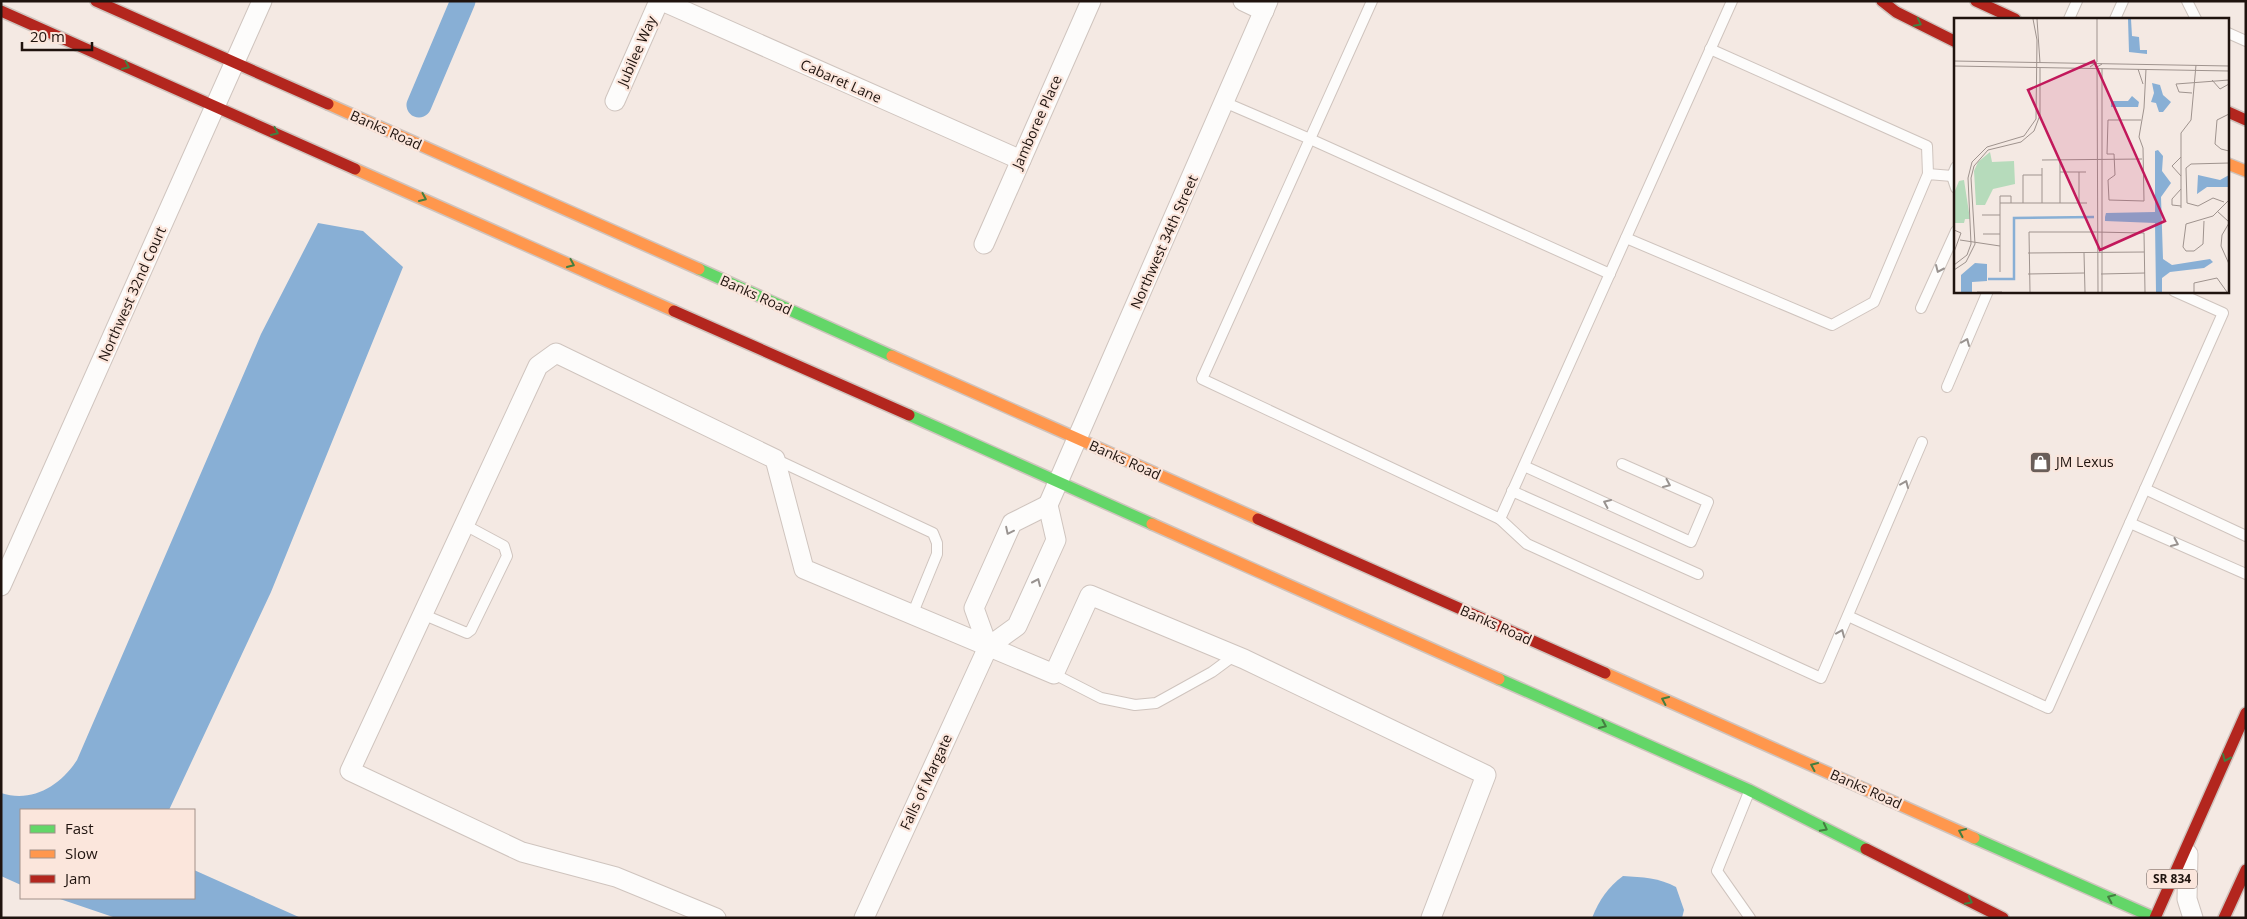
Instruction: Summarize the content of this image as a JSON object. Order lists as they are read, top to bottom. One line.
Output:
{"streets":{"street":["Jubilee Way","Cabaret Lane","Jamboree Place","Banks Road","Northwest 34th Street","Northwest 32nd Court","Falls of Margate","SR 834"]},"crossings":[["Jubilee Way","Cabaret Lane"],["Cabaret Lane","Jamboree Place"],["Banks Road","Northwest 34th Street"],["Banks Road","Northwest 32nd Court"],["Banks Road","SR 834"]],"places":{"shop":["JM Lexus"]},"legend":["Fast","Slow","Jam"],"scale_bar":"20 m"}
